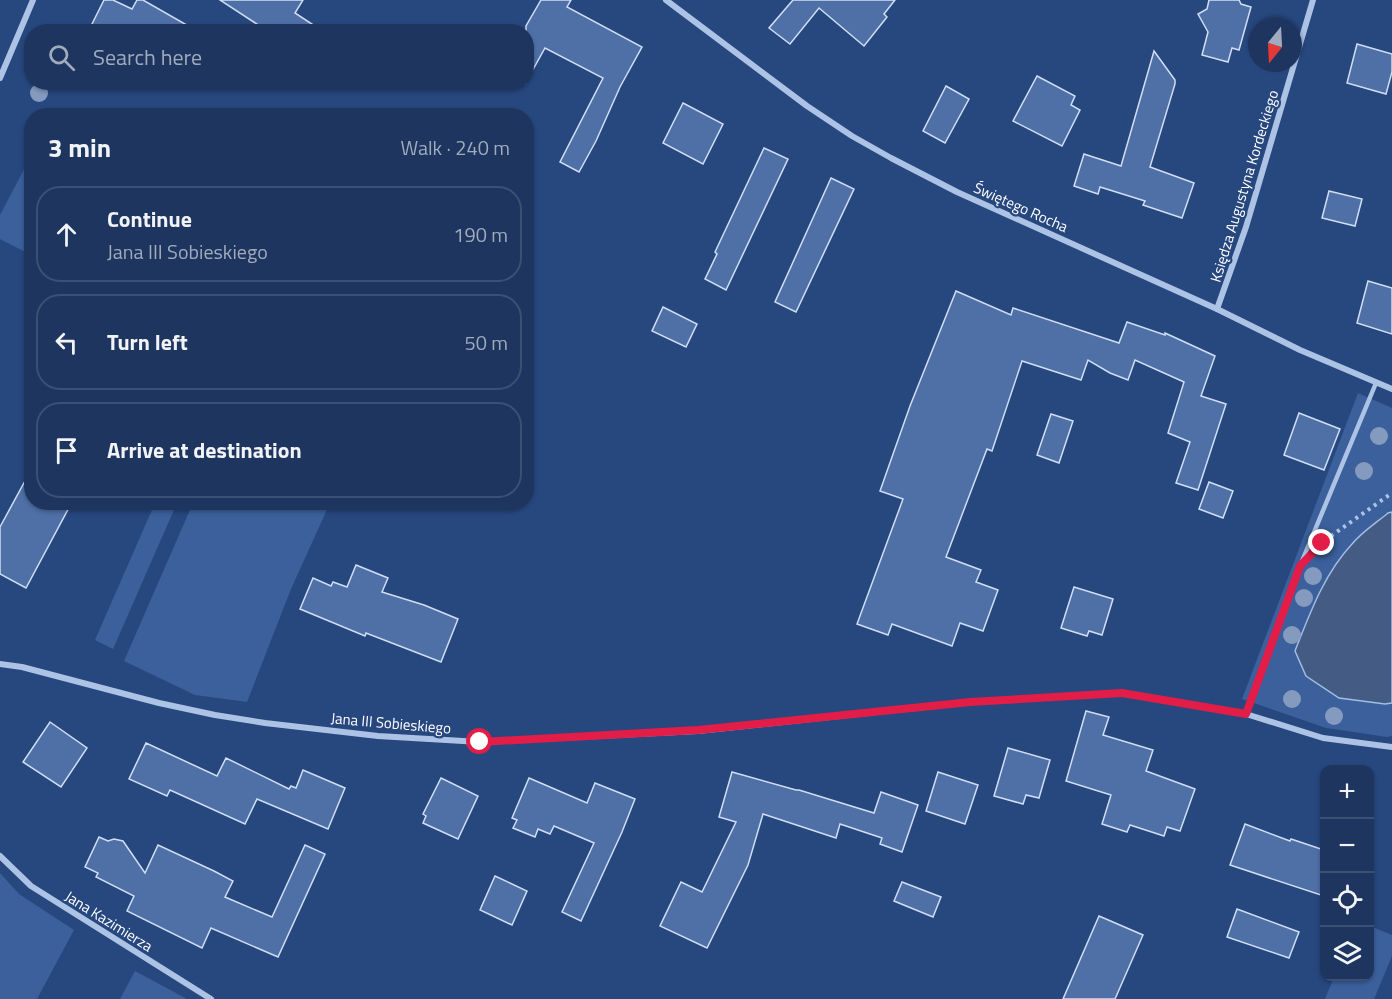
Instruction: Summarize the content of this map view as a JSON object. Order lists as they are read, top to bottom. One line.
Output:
{"streets":{"street":["Księdza Augustyna Kordeckiego","Świętego Rocha","Jana III Sobieskiego","Jana Kazimierza"]},"crossings":[["Księdza Augustyna Kordeckiego","Świętego Rocha"]],"north":"bottom","page":{"search":"Search here","heading":["3 min","Walk · 240 m"],"list":[["Continue","Jana III Sobieskiego","190 m"],["Turn left","50 m"],"Arrive at destination"],"map_buttons":["+","−"]}}
